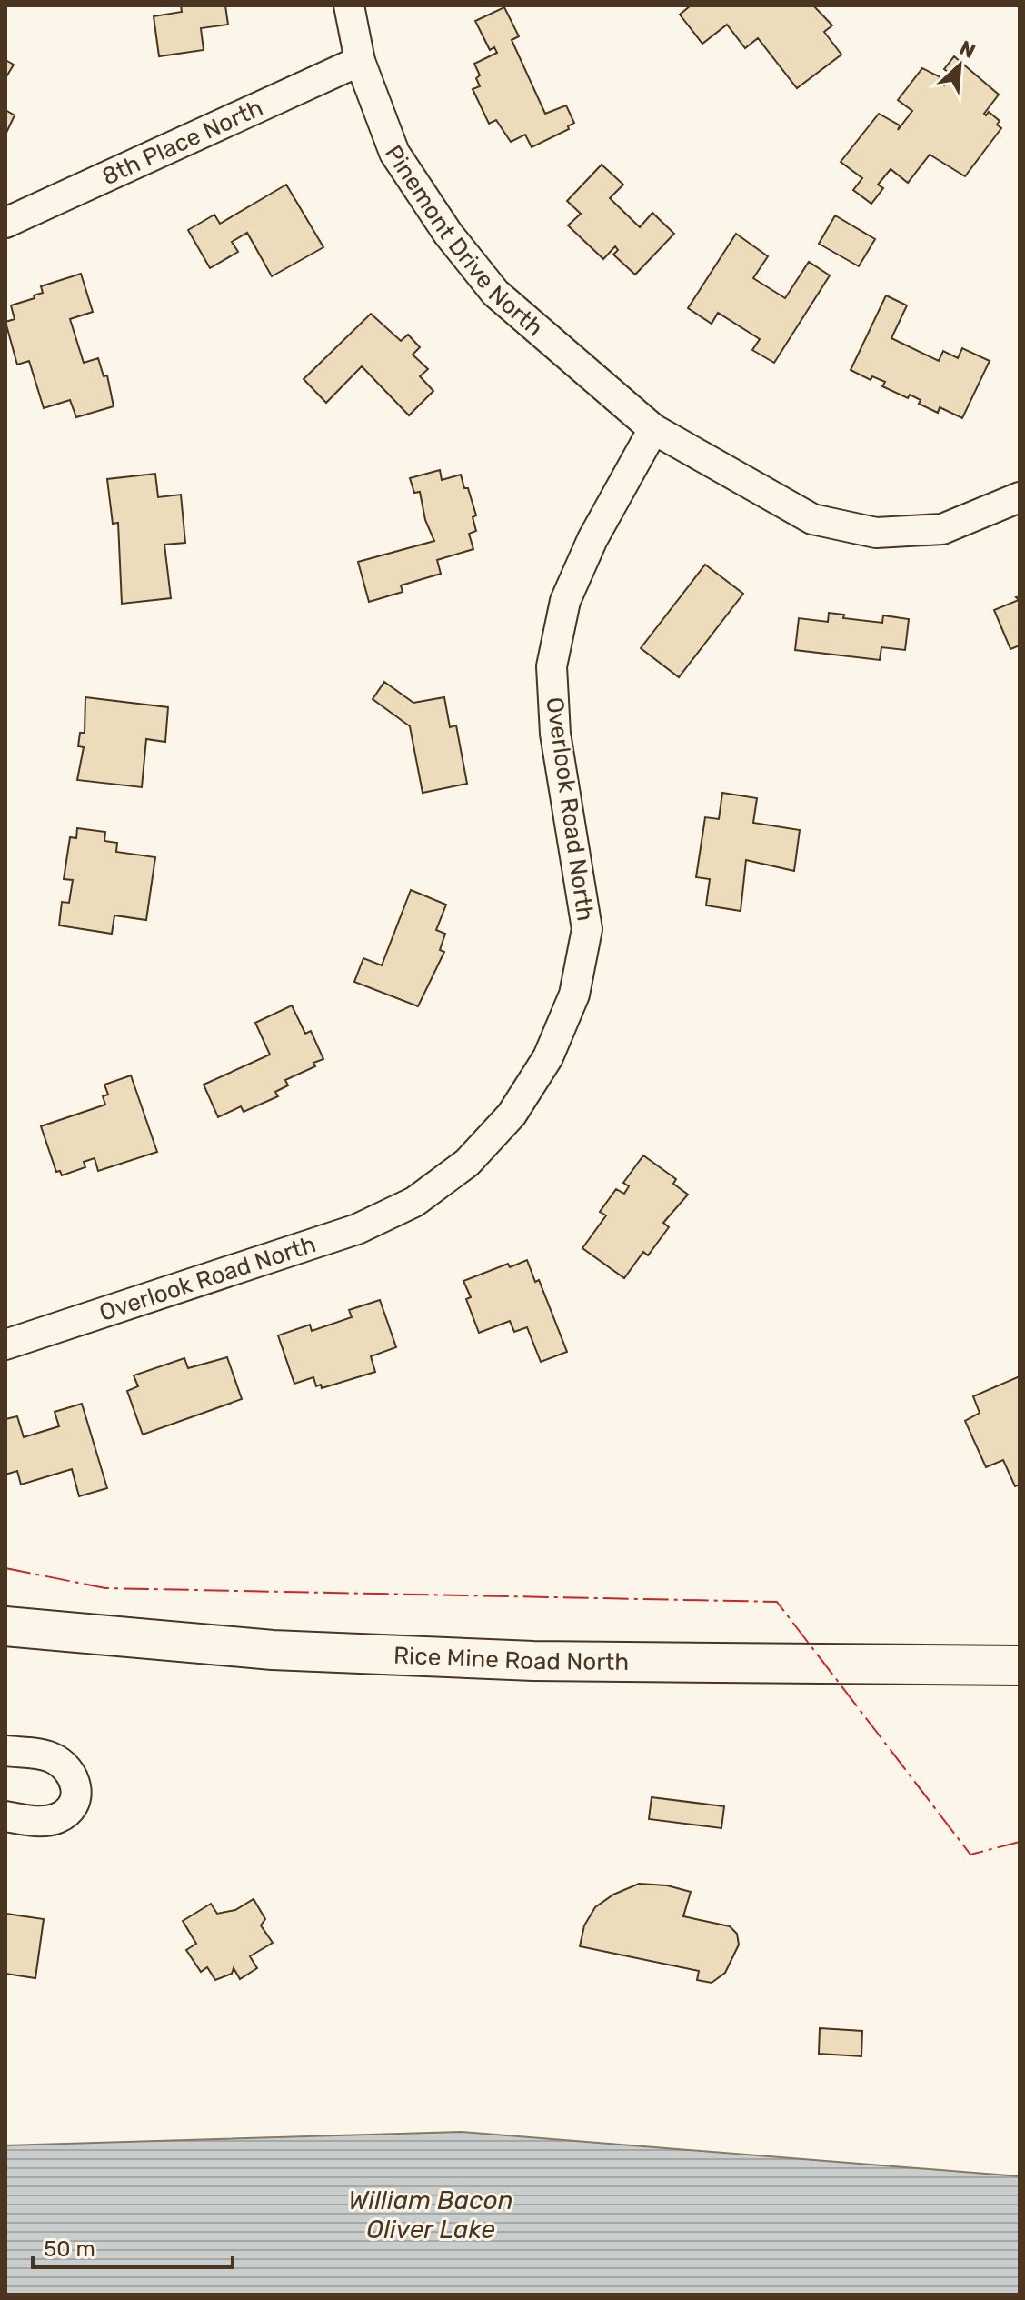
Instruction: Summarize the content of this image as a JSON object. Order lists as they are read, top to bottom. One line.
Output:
{"streets":{"main road":["Rice Mine Road North"],"street":["8th Place North","Pinemont Drive North","Overlook Road North"]},"crossings":[["8th Place North","Pinemont Drive North"],["Pinemont Drive North","Overlook Road North"]],"water":["William Bacon Oliver Lake"],"scale_bar":"50 m","north":"top right"}
